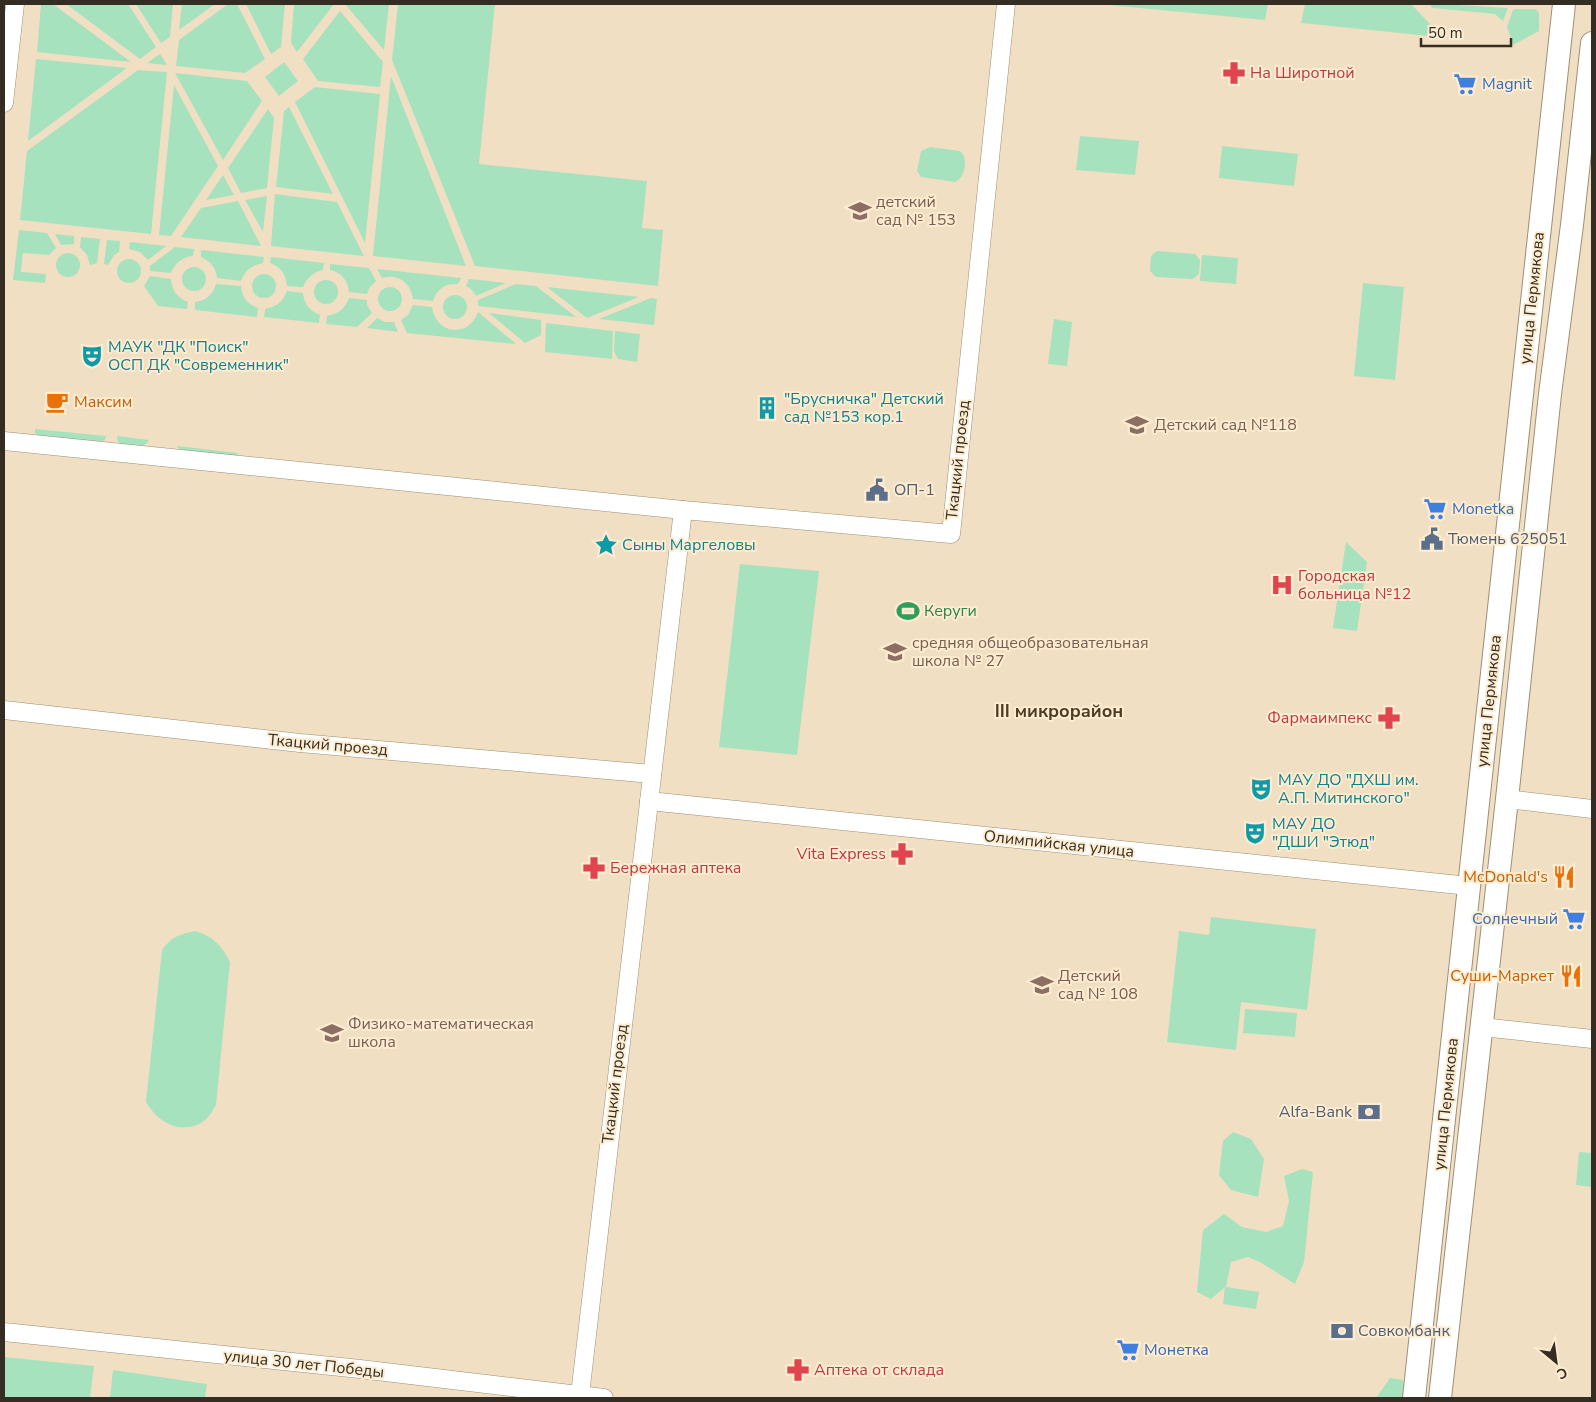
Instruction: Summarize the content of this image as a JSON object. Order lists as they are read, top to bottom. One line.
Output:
{"streets":{"main road":["улица Пермякова"],"street":["Ткацкий проезд","Олимпийская улица","улица 30 лет Победы"]},"crossings":[["улица Пермякова","Олимпийская улица"],["Ткацкий проезд","Олимпийская улица"],["Ткацкий проезд","улица 30 лет Победы"]],"districts":["III микрорайон"],"places":{"pharmacy":["На Широтной","Фармаимпекс","Vita Express","Бережная аптека","Аптека от склада"],"supermarket":["Magnit","Monetka","Солнечный","Монетка"],"school or university":["детский сад № 153","Детский сад №118","средняя общеобразовательная школа № 27","Детский сад № 108","Физико-математическая школа"],"theatre":["МАУК \"ДК \"Поиск\" ОСП ДК \"Современник\"","МАУ ДО \"ДХШ им. А.П. Митинского\"","МАУ ДО \"ДШИ \"Этюд\""],"cafe":["Максим"],"building":["\"Брусничка\" Детский сад №153 кор.1"],"public building":["ОП-1","Тюмень 625051"],"place":["Сыны Маргеловы"],"hospital":["Городская больница №12"],"sports":["Керуги"],"restaurant":["McDonald's","Суши-Маркет"],"bank":["Alfa-Bank","Совкомбанк"]},"scale_bar":"50 m","north":"bottom right"}
